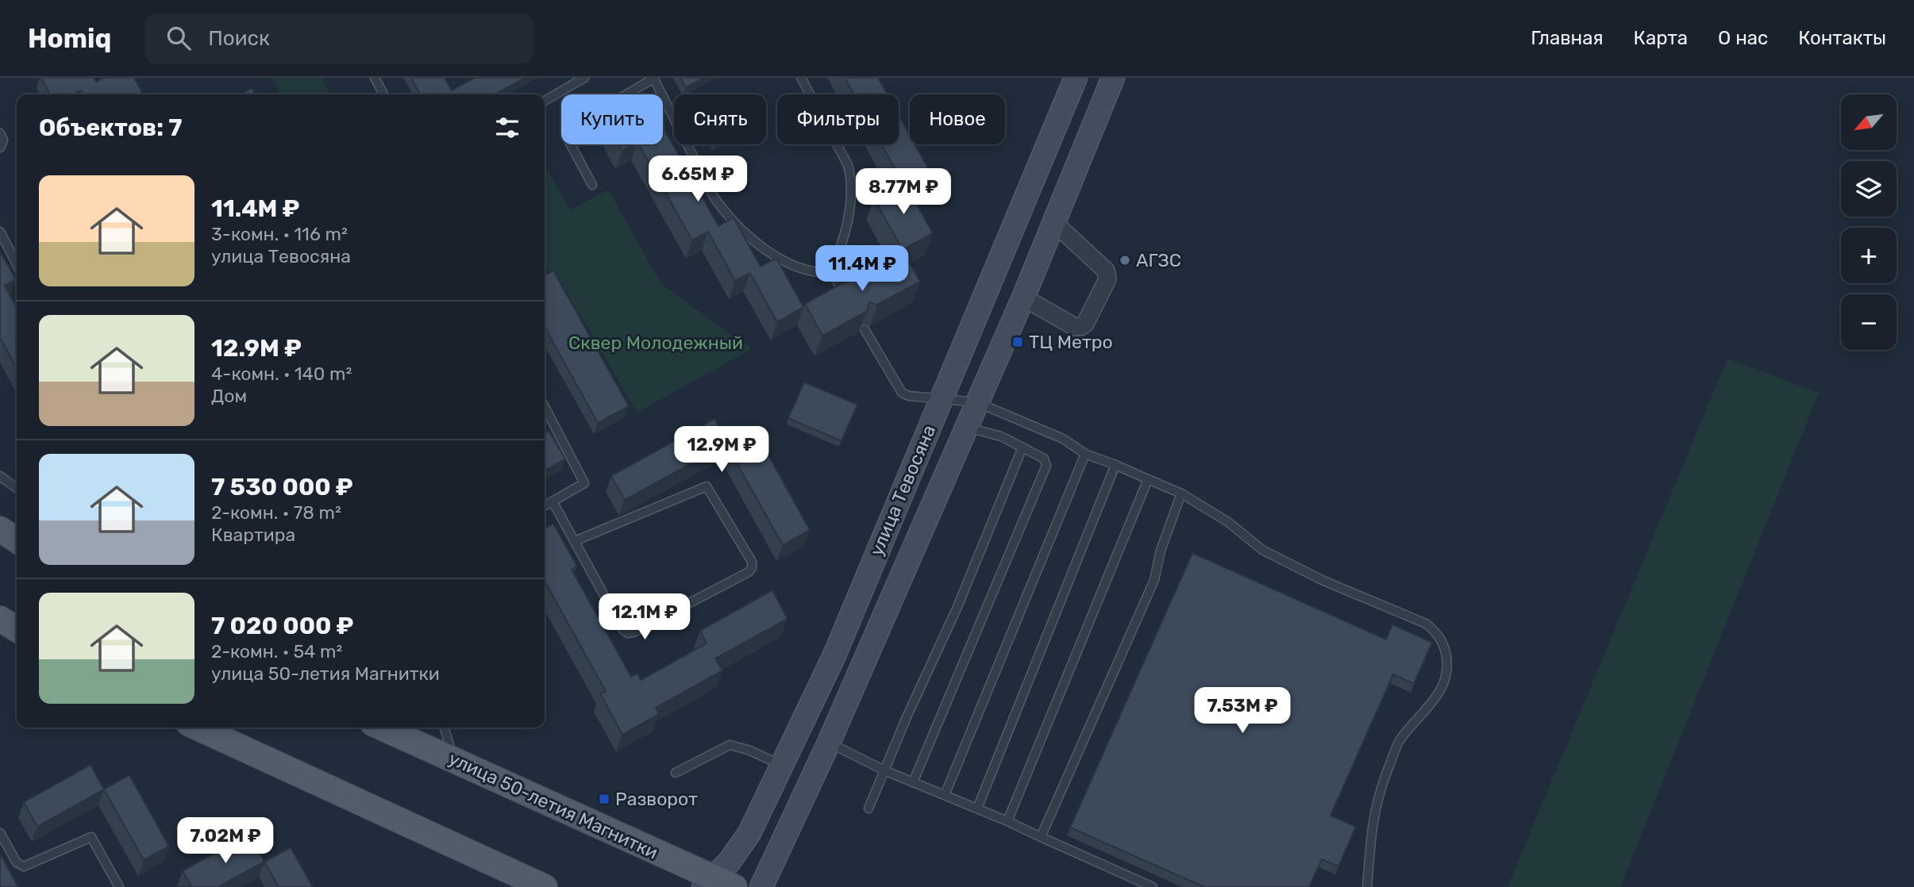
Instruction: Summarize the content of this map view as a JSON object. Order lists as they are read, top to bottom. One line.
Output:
{"streets":{"main road":["улица 50-летия Магнитки"],"street":["улица Тевосяна"]},"crossings":[["улица Тевосяна","улица 50-летия Магнитки"]],"parks":["Сквер Молодежный"],"places":{"other":["АГЗС"],"transit":["ТЦ Метро","Разворот"]},"north":"bottom left","page":{"header":"Homiq","search":"Поиск","nav":["Главная","Карта","О нас","Контакты"],"map_buttons":["+","−"],"chip":["Купить","Снять","Фильтры","Новое"],"heading":"Объектов: 7","price":["6.65M ₽","8.77M ₽","11.4M ₽","12.9M ₽","12.1M ₽","7.53M ₽","7.02M ₽"],"list":[{"name":"11.4M ₽","note":"3-комн. · 116 m² · улица Тевосяна"},{"name":"12.9M ₽","note":"4-комн. · 140 m² · Дом"},{"name":"7 530 000 ₽","note":"2-комн. · 78 m² · Квартира"},{"name":"7 020 000 ₽","note":"2-комн. · 54 m² · улица 50-летия Магнитки"}]}}
